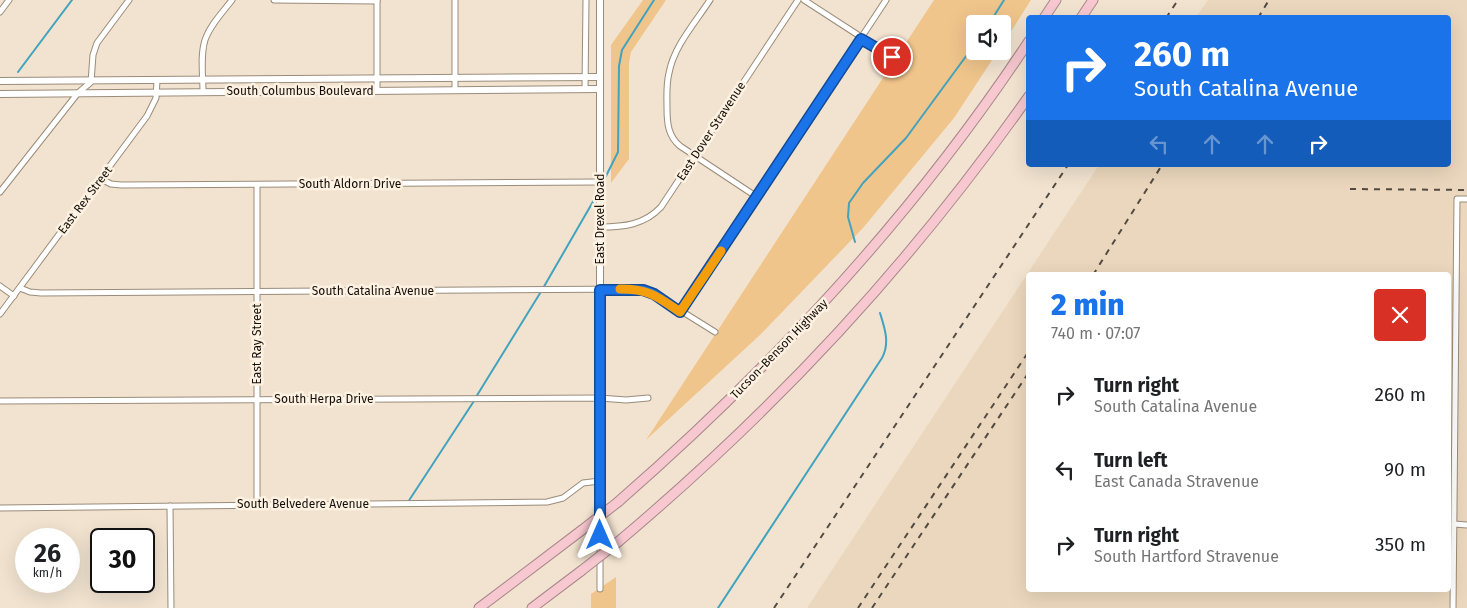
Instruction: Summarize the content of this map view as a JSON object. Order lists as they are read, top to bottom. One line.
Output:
{"streets":{"highway":["Tucson–Benson Highway"],"street":["South Columbus Boulevard","East Dover Stravenue","South Aldorn Drive","East Rex Street","East Drexel Road","South Catalina Avenue","East Ray Street","South Herpa Drive","South Belvedere Avenue"]},"crossings":[["South Columbus Boulevard","East Rex Street"],["South Columbus Boulevard","East Drexel Road"],["East Dover Stravenue","East Drexel Road"],["South Aldorn Drive","East Rex Street"],["South Aldorn Drive","East Drexel Road"],["South Aldorn Drive","East Ray Street"],["East Rex Street","South Catalina Avenue"],["East Drexel Road","South Catalina Avenue"],["East Drexel Road","South Herpa Drive"],["East Drexel Road","South Belvedere Avenue"],["South Catalina Avenue","East Ray Street"],["East Ray Street","South Herpa Drive"],["East Ray Street","South Belvedere Avenue"]],"page":{"turn":["260 m","South Catalina Avenue"],"heading":["2 min","740 m · 07:07"],"list":[{"name":"Turn right","note":"South Catalina Avenue","value":"260 m"},{"name":"Turn left","note":"East Canada Stravenue","value":"90 m"},{"name":"Turn right","note":"South Hartford Stravenue","value":"350 m"}],"speed":"26 km/h","limit":"30"}}
